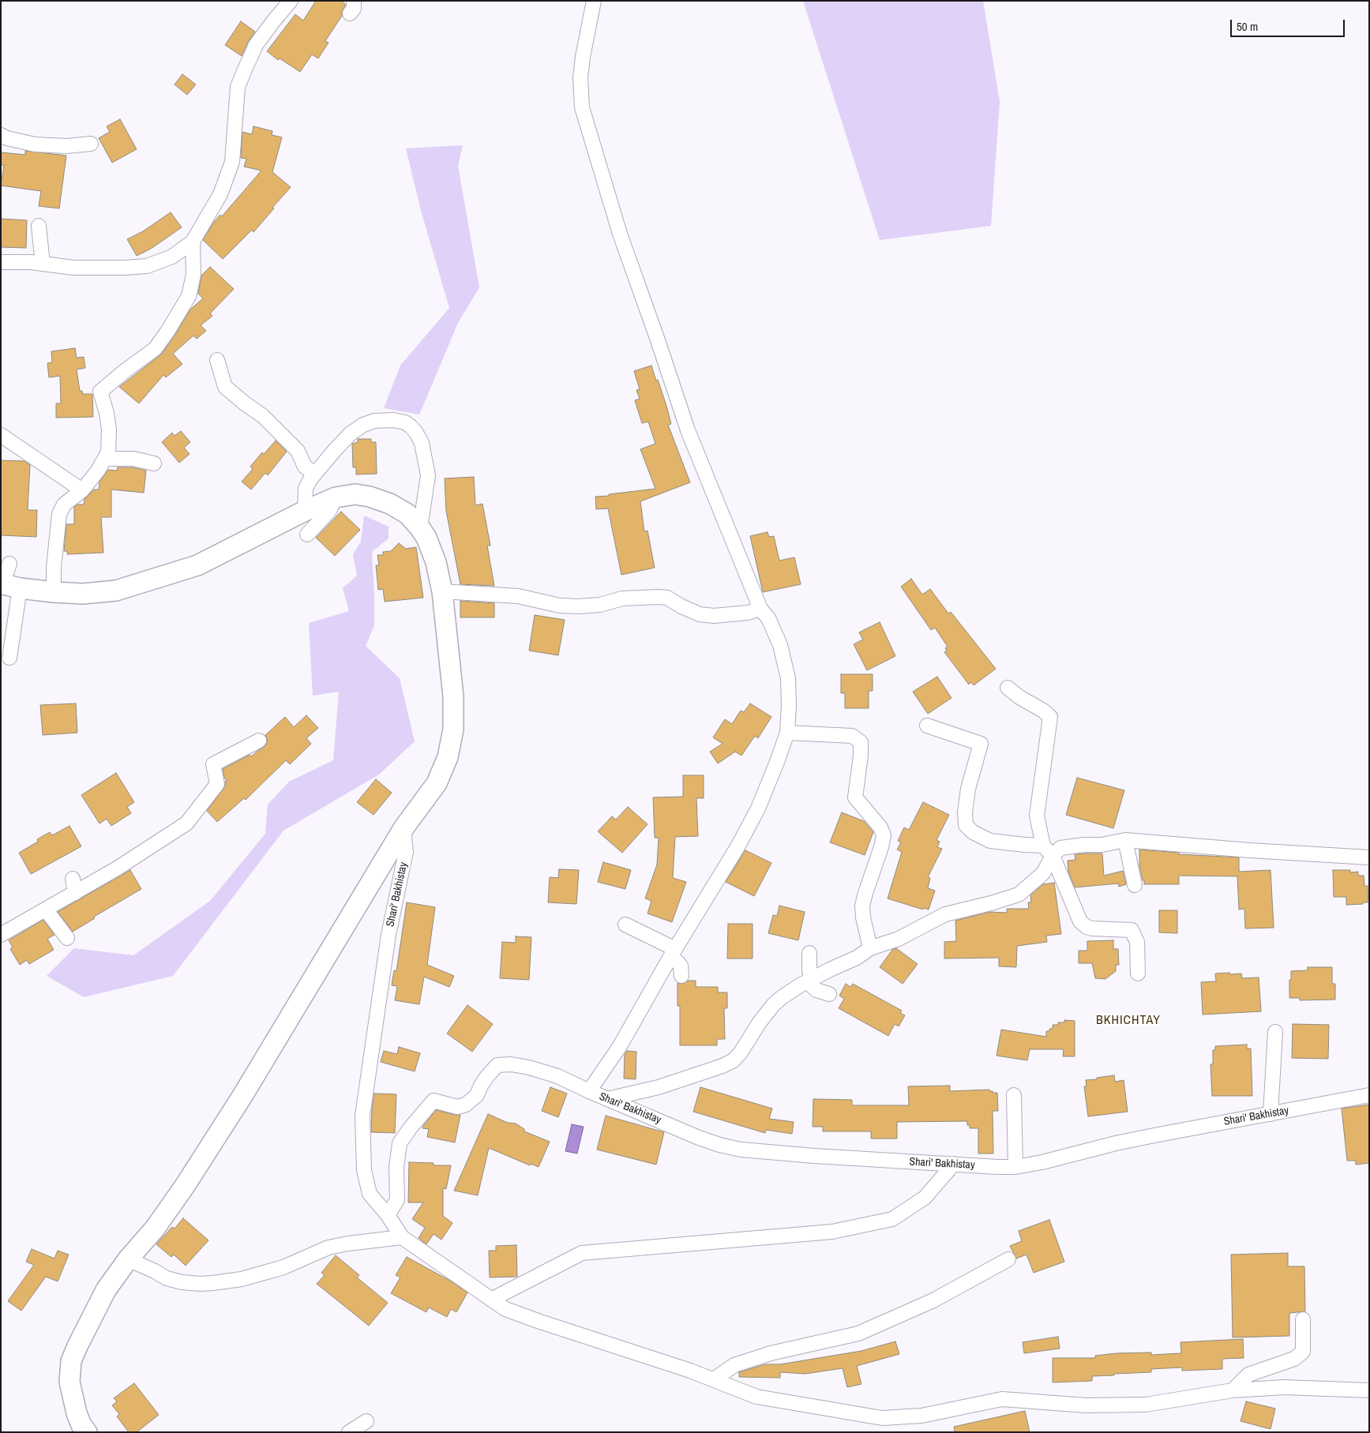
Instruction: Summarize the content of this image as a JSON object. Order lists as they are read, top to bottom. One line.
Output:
{"streets":{"street":["Shari' Bakhistay"]},"districts":["BKHICHTAY"],"scale_bar":"50 m"}
